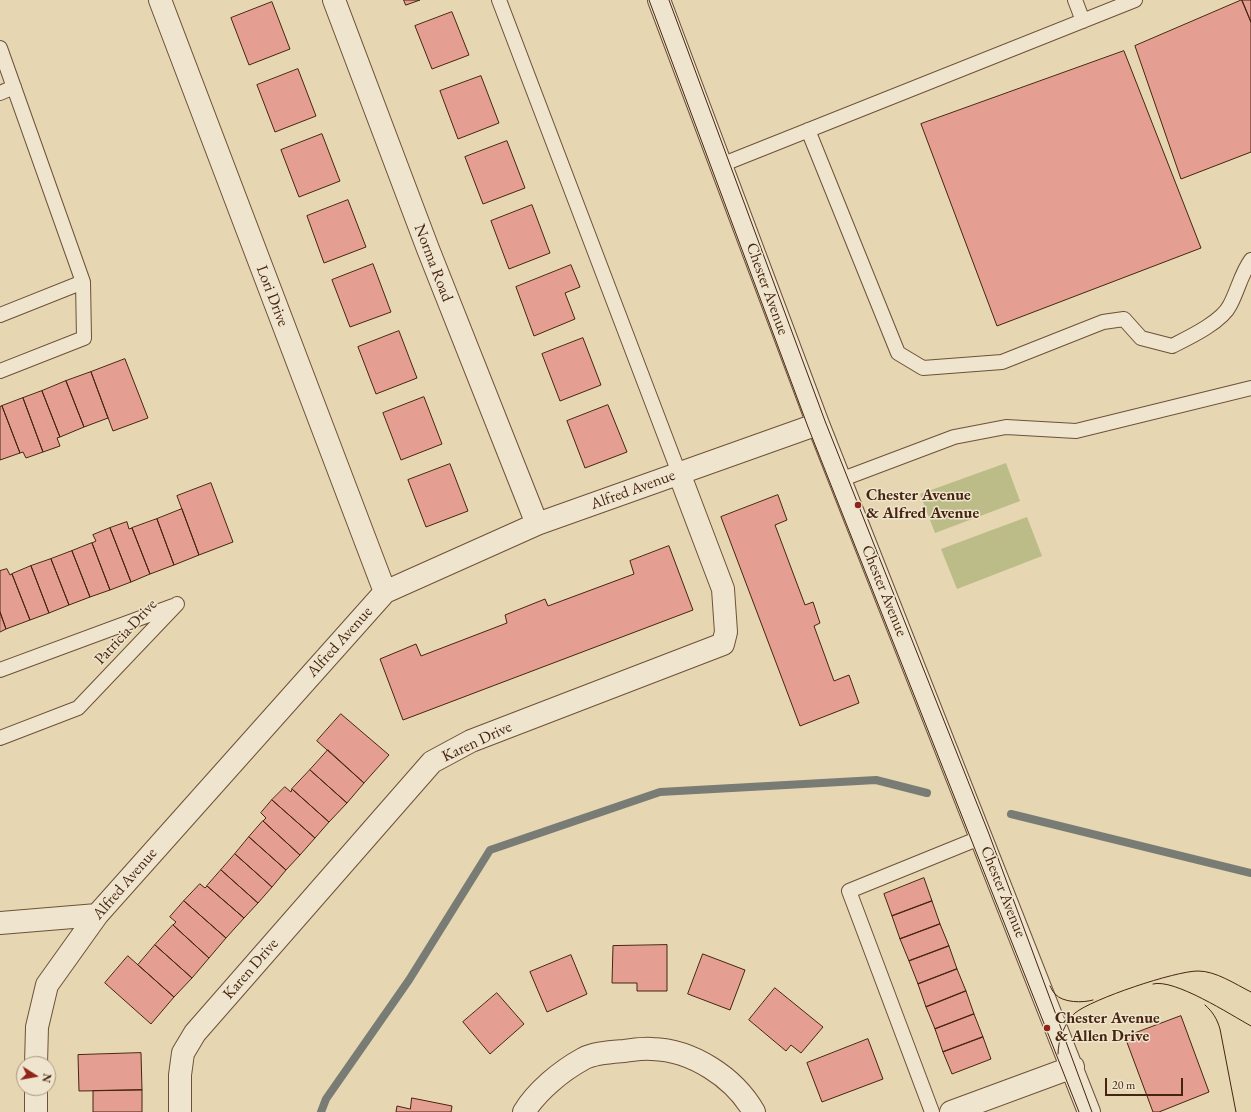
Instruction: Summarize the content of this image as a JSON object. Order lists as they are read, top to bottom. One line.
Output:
{"streets":{"street":["Norma Road","Chester Avenue","Lori Drive","Alfred Avenue","Karen Drive"],"lane":["Patricia Drive"]},"crossings":[["Norma Road","Alfred Avenue"],["Chester Avenue","Alfred Avenue"],["Lori Drive","Alfred Avenue"],["Alfred Avenue","Karen Drive"]],"places":["Chester Avenue & Alfred Avenue","Chester Avenue & Allen Drive"],"scale_bar":"20 m","north":"right"}
